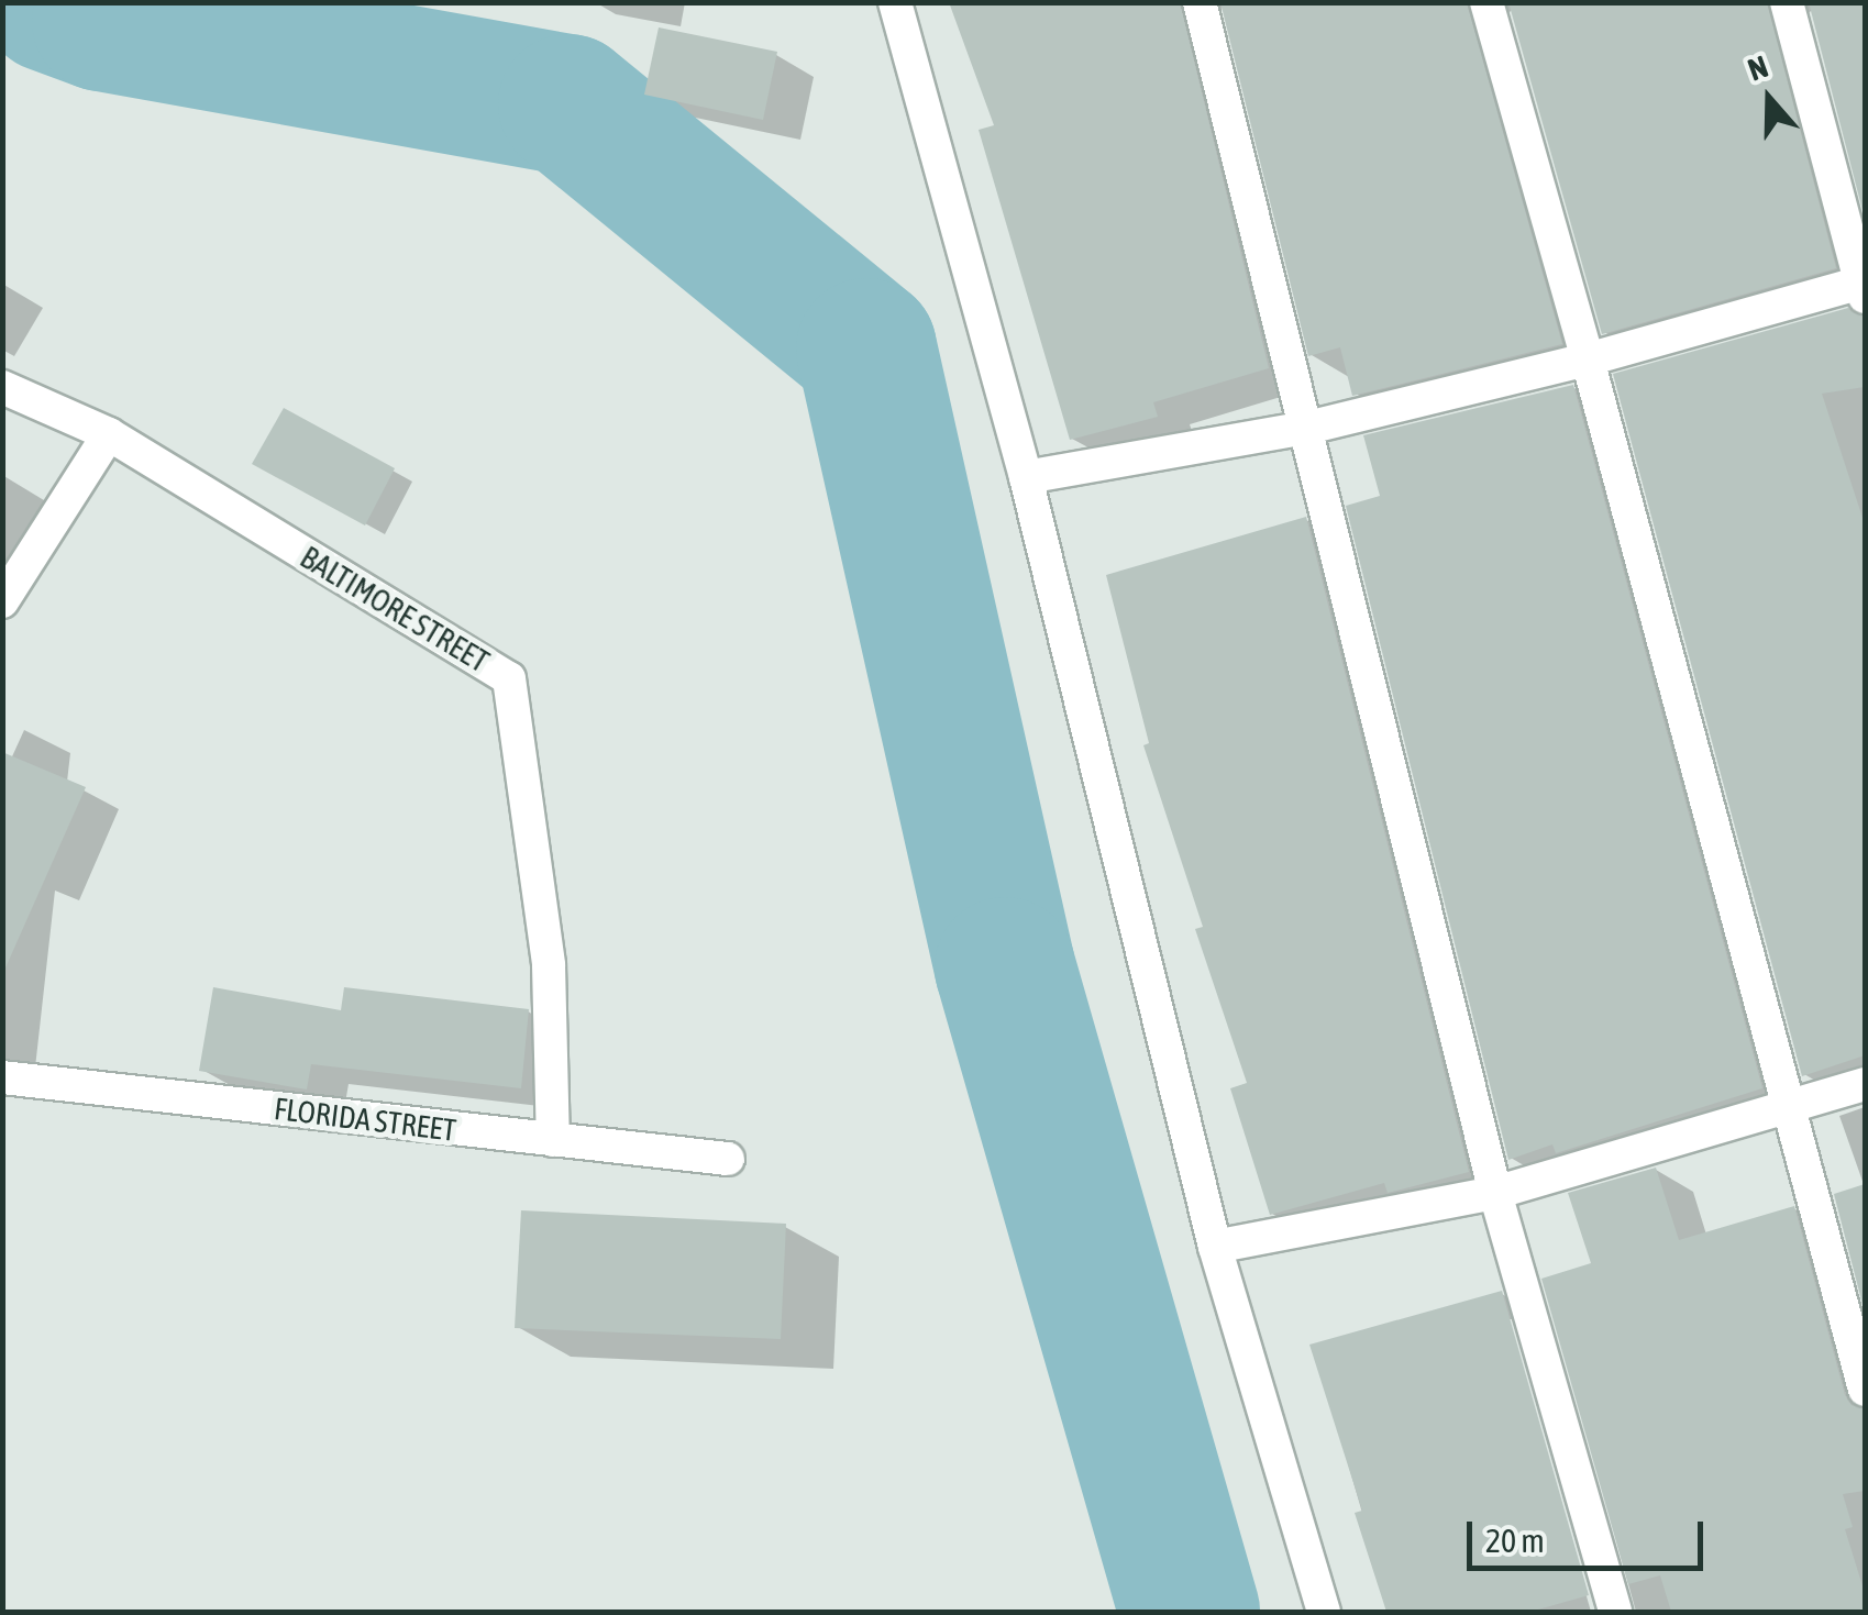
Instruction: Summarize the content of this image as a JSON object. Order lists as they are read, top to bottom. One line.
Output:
{"streets":{"street":["BALTIMORE STREET","FLORIDA STREET"]},"crossings":[["BALTIMORE STREET","FLORIDA STREET"]],"scale_bar":"20 m","north":"top"}
